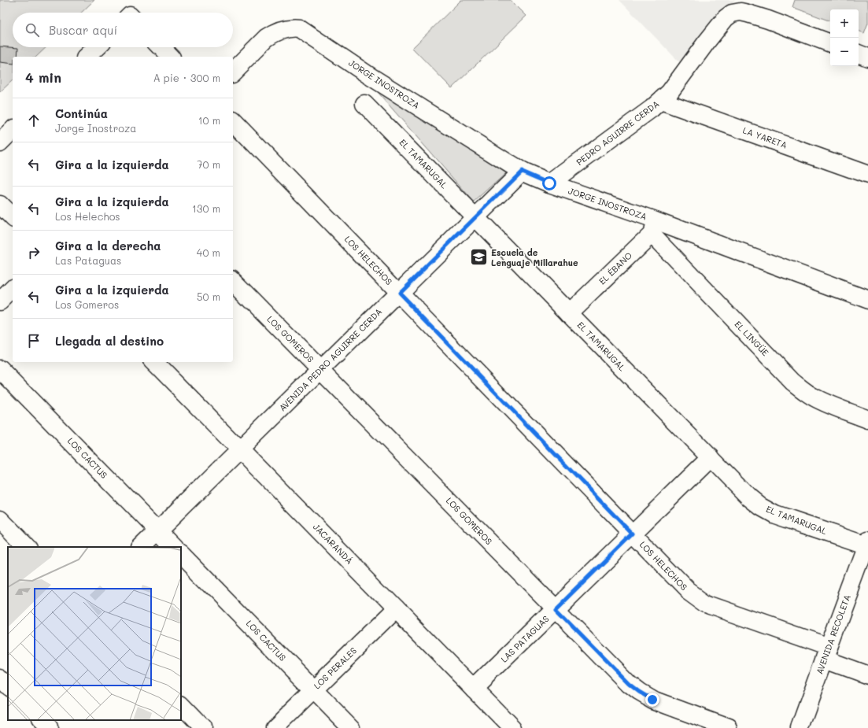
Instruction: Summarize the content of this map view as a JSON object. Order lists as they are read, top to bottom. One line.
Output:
{"streets":{"street":["JORGE INOSTROZA","PEDRO AGUIRRE CERDA","LA YARETA","EL TAMARUGAL","LOS HELECHOS","EL ÉBANO","EL LINGÜE","LOS GOMEROS","AVENIDA PEDRO AGUIRRE CERDA","LOS CACTUS","JACARANDÁ","AVENIDA RECOLETA","LAS PATAGUAS","LOS PERALES"]},"crossings":[["JORGE INOSTROZA","PEDRO AGUIRRE CERDA"],["JORGE INOSTROZA","EL ÉBANO"],["JORGE INOSTROZA","EL LINGÜE"],["JORGE INOSTROZA","AVENIDA PEDRO AGUIRRE CERDA"],["PEDRO AGUIRRE CERDA","LA YARETA"],["EL TAMARUGAL","EL ÉBANO"],["EL TAMARUGAL","AVENIDA PEDRO AGUIRRE CERDA"],["EL TAMARUGAL","AVENIDA RECOLETA"],["EL TAMARUGAL","LAS PATAGUAS"],["LOS HELECHOS","AVENIDA PEDRO AGUIRRE CERDA"],["LOS HELECHOS","AVENIDA RECOLETA"],["LOS HELECHOS","LAS PATAGUAS"],["EL ÉBANO","EL LINGÜE"],["LOS GOMEROS","AVENIDA PEDRO AGUIRRE CERDA"],["LOS GOMEROS","LAS PATAGUAS"],["AVENIDA PEDRO AGUIRRE CERDA","LOS CACTUS"],["AVENIDA PEDRO AGUIRRE CERDA","JACARANDÁ"],["LOS CACTUS","LOS PERALES"],["JACARANDÁ","LAS PATAGUAS"],["JACARANDÁ","LOS PERALES"]],"places":{"school or university":["Escuela de Lenguaje Millarahue"]},"page":{"map_buttons":["+","−"],"search":"Buscar aquí","heading":["4 min","A pie · 300 m"],"list":[["Continúa","Jorge Inostroza","10 m"],["Gira a la izquierda","70 m"],["Gira a la izquierda","Los Helechos","130 m"],["Gira a la derecha","Las Pataguas","40 m"],["Gira a la izquierda","Los Gomeros","50 m"],"Llegada al destino"]}}
